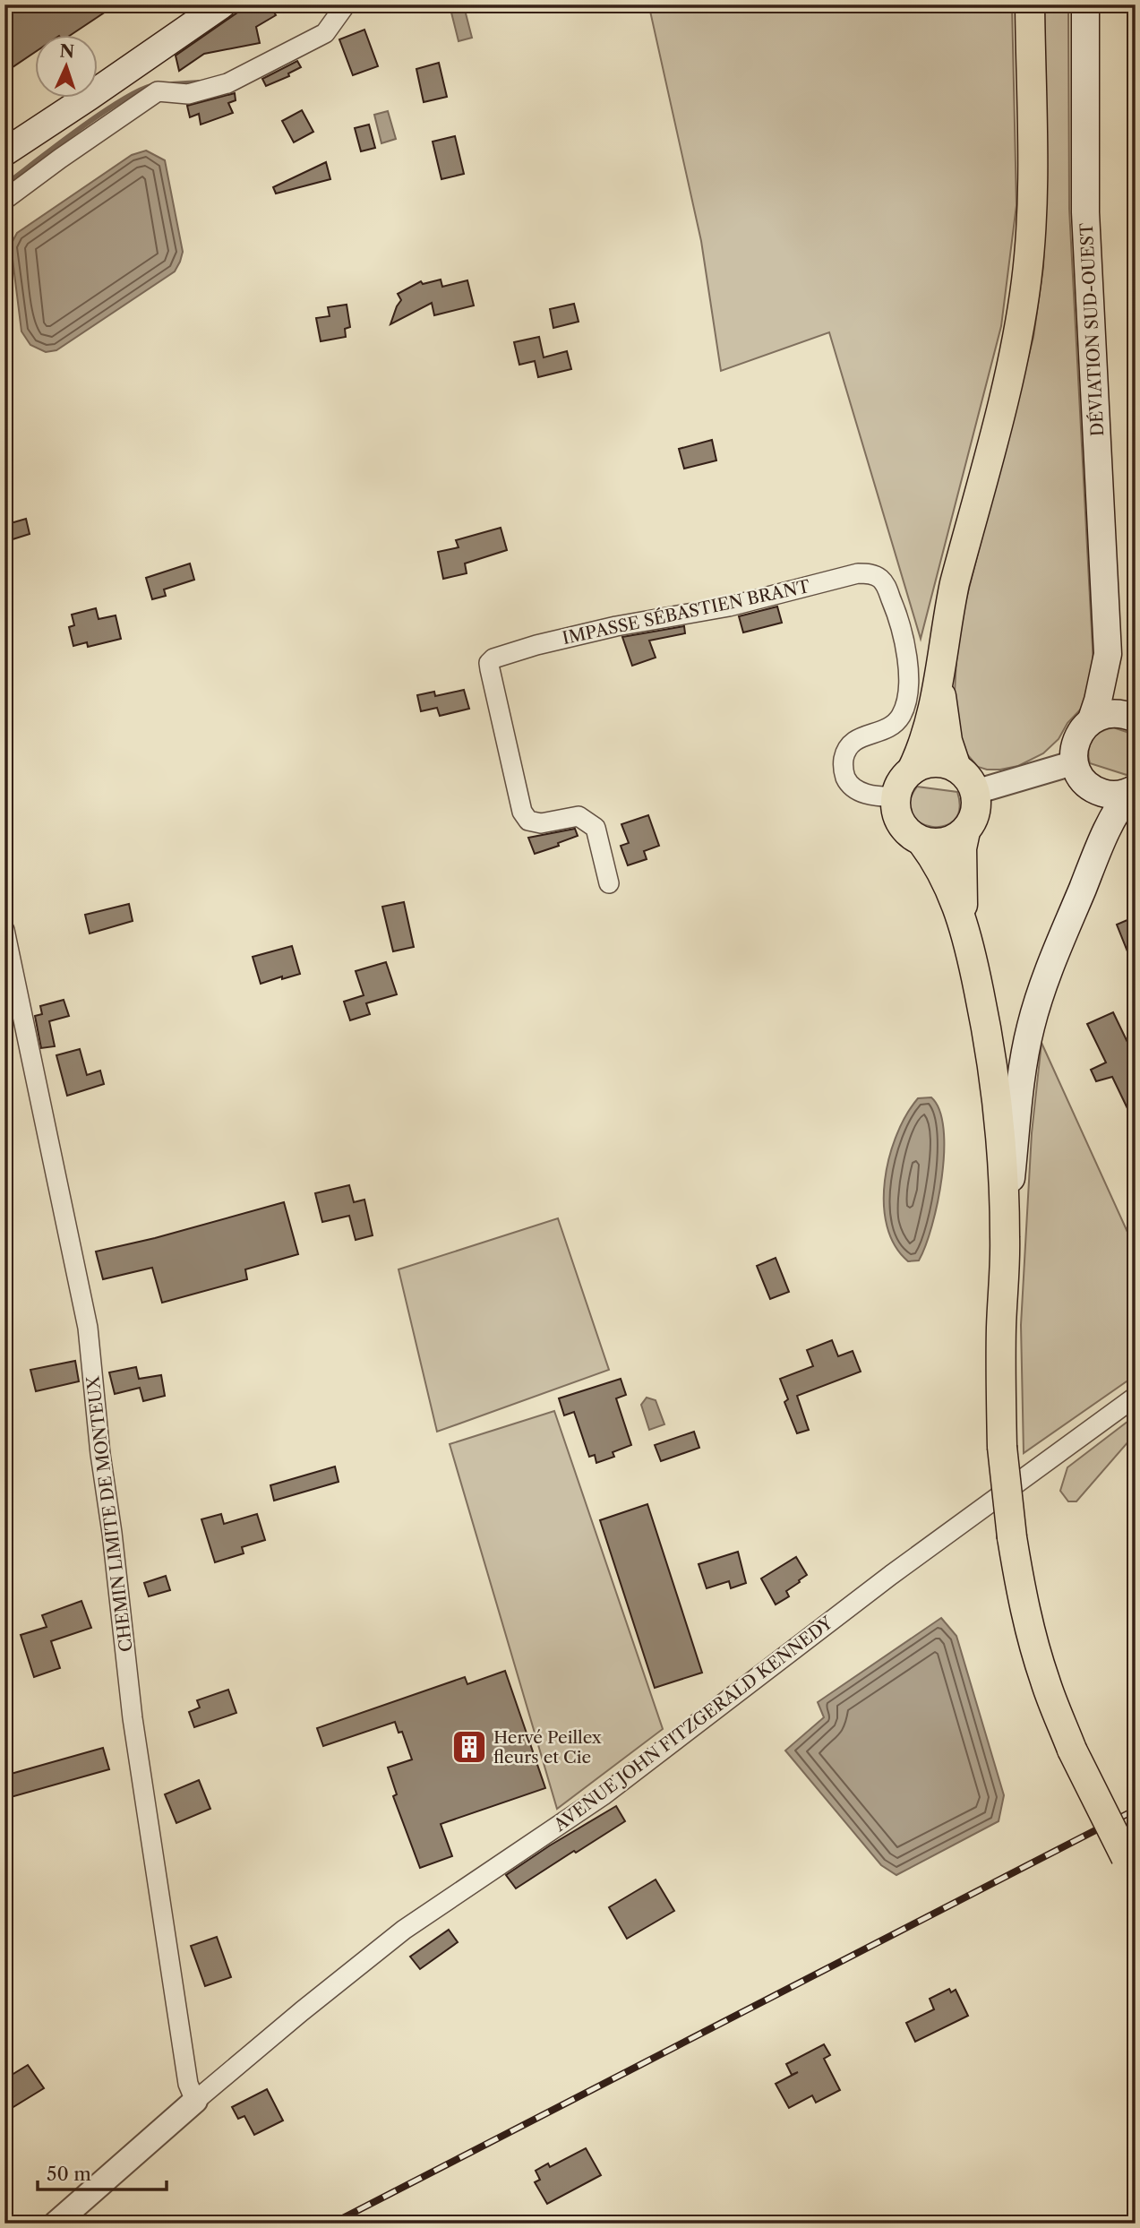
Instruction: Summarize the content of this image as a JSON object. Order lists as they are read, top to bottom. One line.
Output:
{"streets":{"main road":["DÉVIATION SUD-OUEST"],"street":["IMPASSE SÉBASTIEN BRANT","CHEMIN LIMITE DE MONTEUX","AVENUE JOHN FITZGERALD KENNEDY"]},"crossings":[["CHEMIN LIMITE DE MONTEUX","AVENUE JOHN FITZGERALD KENNEDY"]],"places":{"building":["Hervé Peillex fleurs et Cie"]},"scale_bar":"50 m","north":"top"}
